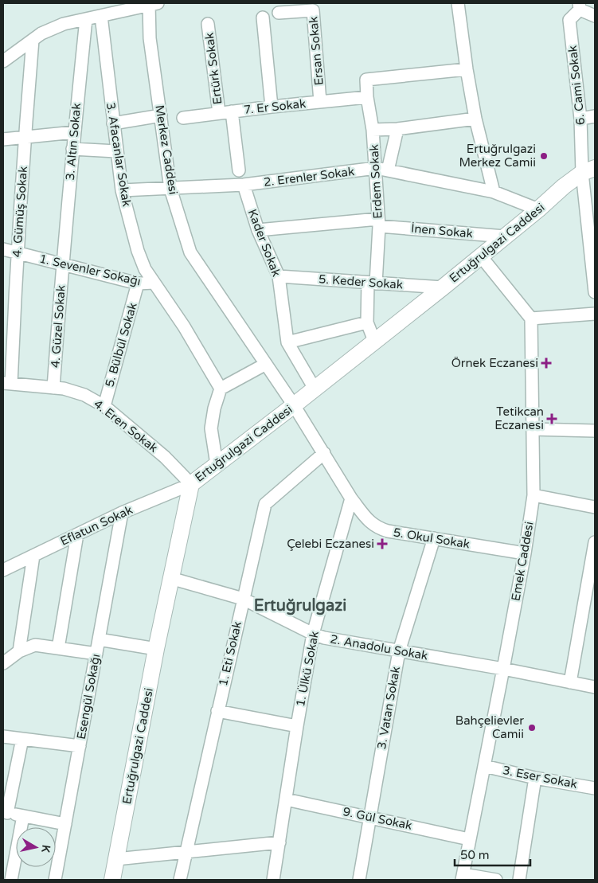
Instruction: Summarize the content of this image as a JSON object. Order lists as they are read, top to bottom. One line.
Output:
{"streets":{"main road":["Ertuğrulgazi Caddesi"],"street":["Ersan Sokak","Ertürk Sokak","6. Cami Sokak","7. Er Sokak","3. Altın Sokak","Merkez Caddesi","3. Afacanlar Sokak","2. Erenler Sokak","Erdem Sokak","4. Gümüş Sokak","İnen Sokak","Kader Sokak","1. Sevenler Sokağı","5. Keder Sokak","4. Güzel Sokak","5. Bülbül Sokak","4. Eren Sokak","Eflatun Sokak","5. Okul Sokak","Emek Caddesi","2. Anadolu Sokak","1. Eti Sokak","1. Ülkü Sokak","Esengül Sokağı","3. Vatan Sokak","3. Eser Sokak","9. Gül Sokak"]},"crossings":[["Ersan Sokak","7. Er Sokak"],["Ertürk Sokak","7. Er Sokak"],["6. Cami Sokak","Ertuğrulgazi Caddesi"],["7. Er Sokak","Erdem Sokak"],["3. Altın Sokak","1. Sevenler Sokağı"],["3. Altın Sokak","4. Güzel Sokak"],["Merkez Caddesi","2. Erenler Sokak"],["Merkez Caddesi","Ertuğrulgazi Caddesi"],["3. Afacanlar Sokak","2. Erenler Sokak"],["3. Afacanlar Sokak","1. Sevenler Sokağı"],["2. Erenler Sokak","Erdem Sokak"],["2. Erenler Sokak","Kader Sokak"],["Erdem Sokak","İnen Sokak"],["Erdem Sokak","Ertuğrulgazi Caddesi"],["Erdem Sokak","5. Keder Sokak"],["4. Gümüş Sokak","1. Sevenler Sokağı"],["4. Gümüş Sokak","4. Eren Sokak"],["İnen Sokak","Kader Sokak"],["İnen Sokak","Ertuğrulgazi Caddesi"],["Kader Sokak","Ertuğrulgazi Caddesi"],["Kader Sokak","5. Keder Sokak"],["Ertuğrulgazi Caddesi","5. Keder Sokak"],["Ertuğrulgazi Caddesi","4. Eren Sokak"],["Ertuğrulgazi Caddesi","Eflatun Sokak"],["Ertuğrulgazi Caddesi","2. Anadolu Sokak"],["1. Sevenler Sokağı","4. Güzel Sokak"],["1. Sevenler Sokağı","5. Bülbül Sokak"],["4. Güzel Sokak","4. Eren Sokak"],["5. Bülbül Sokak","4. Eren Sokak"],["4. Eren Sokak","Eflatun Sokak"],["Eflatun Sokak","Esengül Sokağı"],["5. Okul Sokak","Emek Caddesi"],["5. Okul Sokak","1. Ülkü Sokak"],["5. Okul Sokak","3. Vatan Sokak"],["Emek Caddesi","2. Anadolu Sokak"],["Emek Caddesi","3. Eser Sokak"],["Emek Caddesi","9. Gül Sokak"],["2. Anadolu Sokak","1. Eti Sokak"],["2. Anadolu Sokak","1. Ülkü Sokak"],["2. Anadolu Sokak","3. Vatan Sokak"],["1. Ülkü Sokak","9. Gül Sokak"],["3. Vatan Sokak","9. Gül Sokak"]],"districts":["Ertuğrulgazi"],"places":{"other":["Ertuğrulgazi Merkez Camii","Bahçelievler Camii"],"health":["Örnek Eczanesi","Tetikcan Eczanesi","Çelebi Eczanesi"]},"scale_bar":"50 m","north":"right"}
